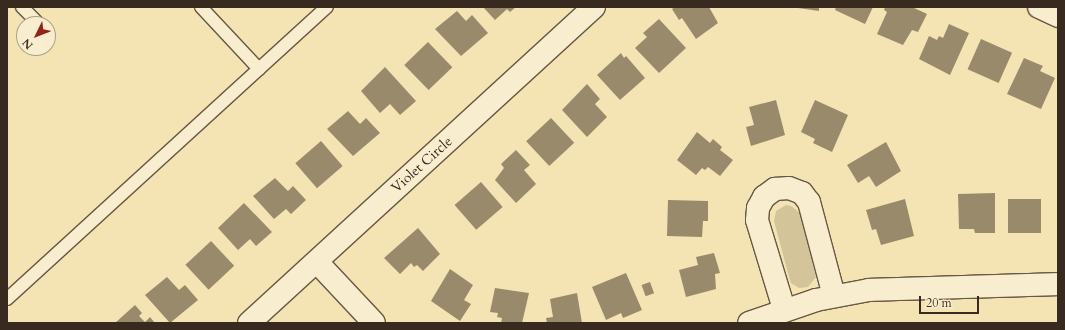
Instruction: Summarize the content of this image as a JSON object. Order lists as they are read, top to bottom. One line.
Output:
{"streets":{"street":["Violet Circle"]},"scale_bar":"20 m","north":"bottom left"}
